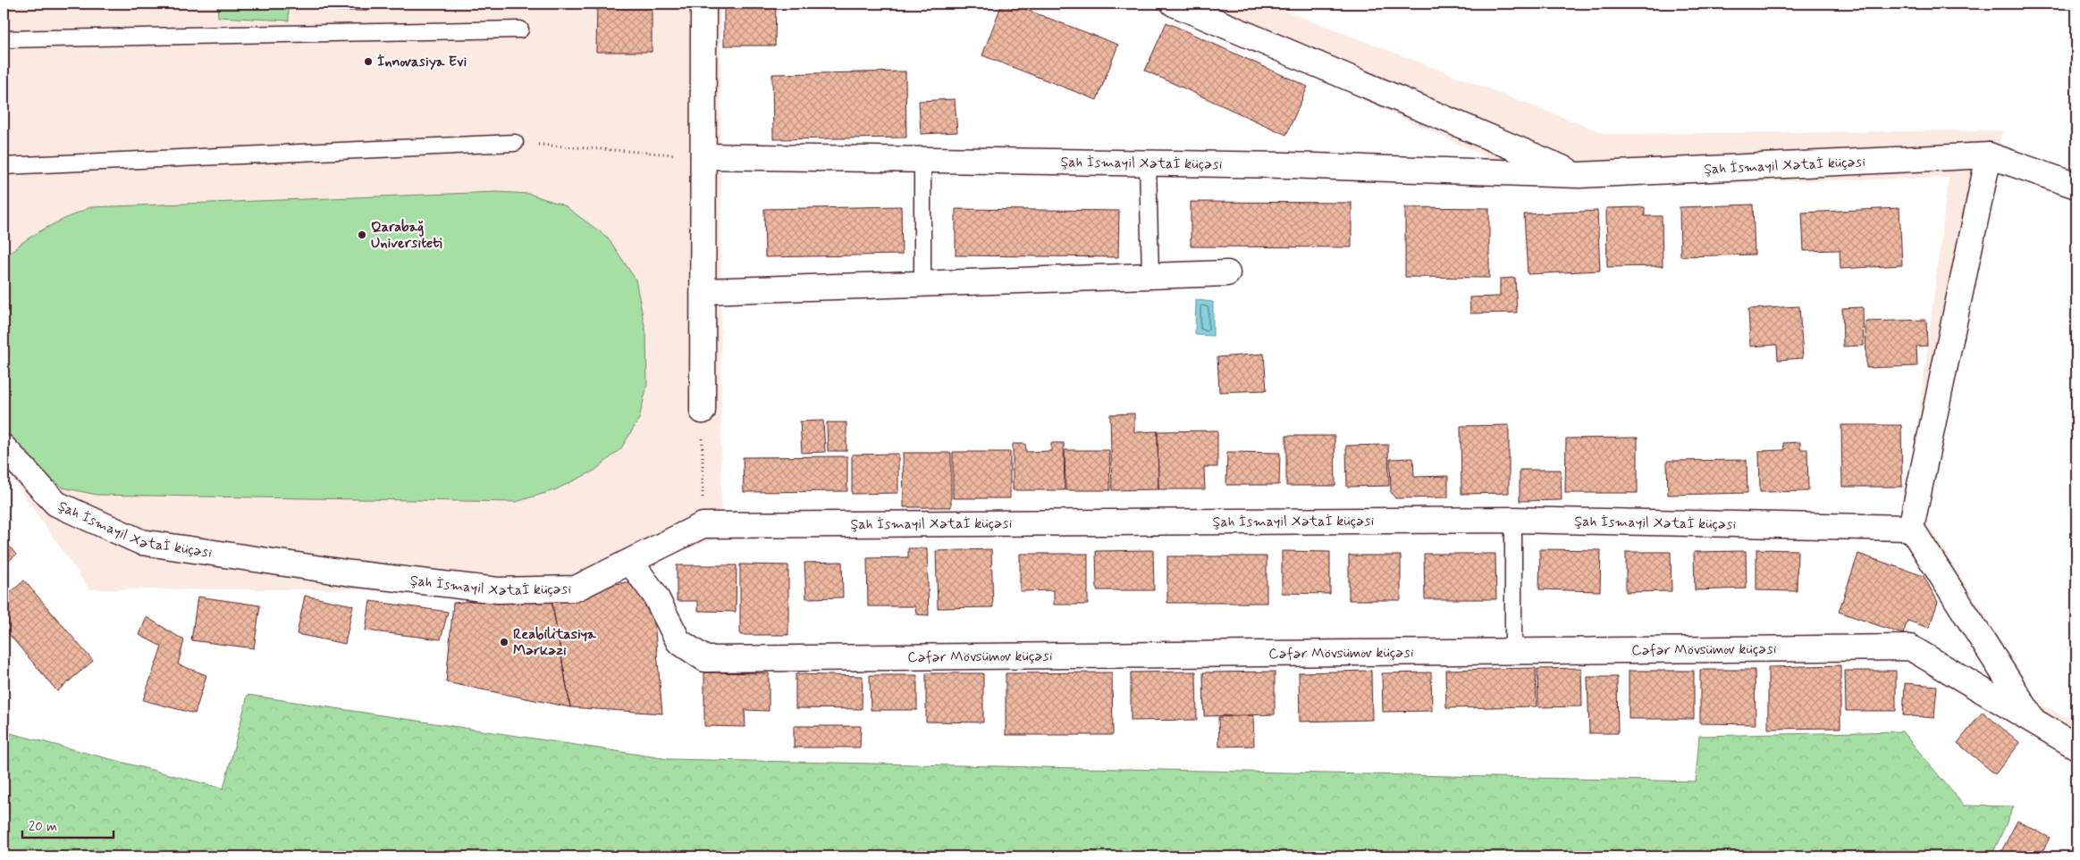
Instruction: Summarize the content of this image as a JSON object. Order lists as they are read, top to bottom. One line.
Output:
{"streets":{"street":["Şah İsmayil Xətaİ küçəsi","Cəfər Mövsümov küçəsi"]},"crossings":[["Şah İsmayil Xətaİ küçəsi","Cəfər Mövsümov küçəsi"]],"places":["İnnovasiya Evi","Qarabağ Universiteti","Reabilitasiya Mərkəzi"],"scale_bar":"20 m"}
